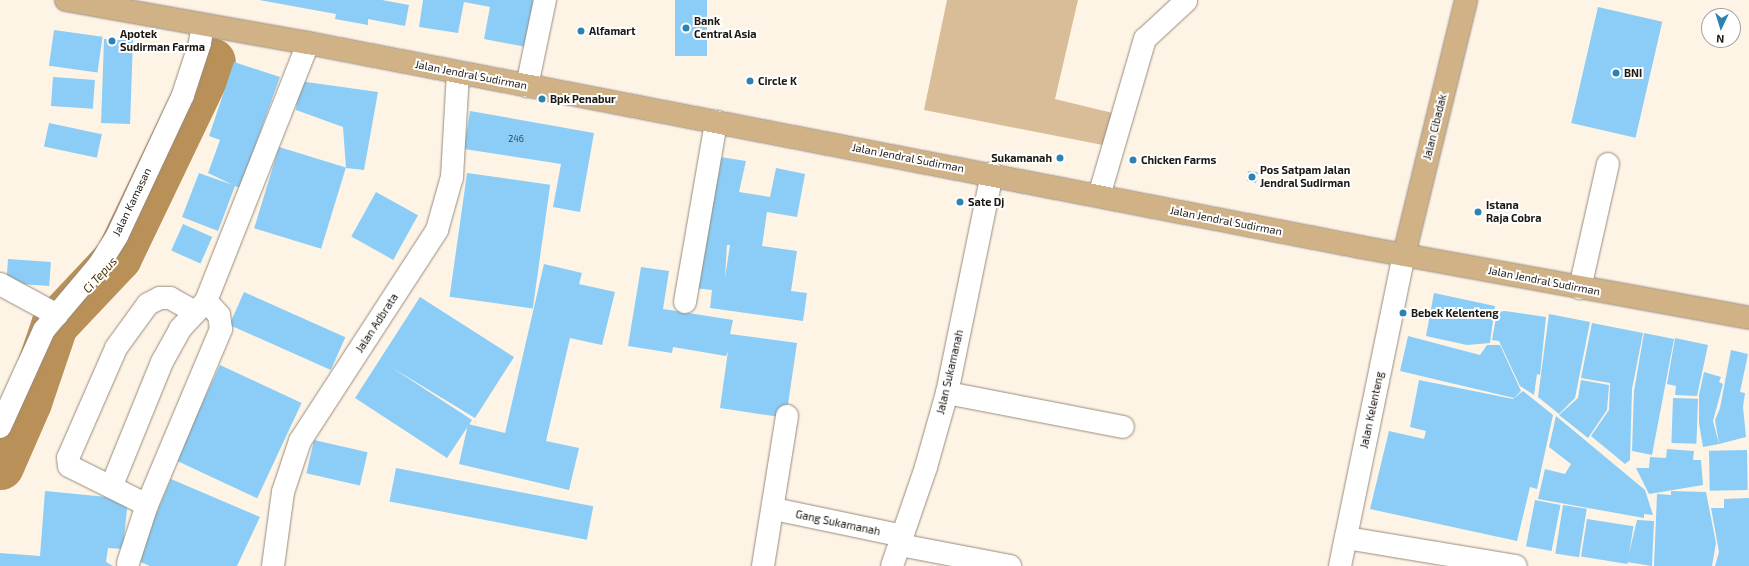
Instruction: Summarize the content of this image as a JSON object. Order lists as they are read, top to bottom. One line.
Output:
{"streets":{"main road":["Jalan Jendral Sudirman","Jalan Cibadak"],"street":["Jalan Kamasan","Jalan Adbrata","Jalan Sukamanah","Jalan Kelenteng","Gang Sukamanah"]},"crossings":[["Jalan Jendral Sudirman","Jalan Cibadak"],["Jalan Jendral Sudirman","Jalan Kamasan"],["Jalan Jendral Sudirman","Jalan Adbrata"],["Jalan Jendral Sudirman","Jalan Sukamanah"],["Jalan Jendral Sudirman","Jalan Kelenteng"],["Jalan Cibadak","Jalan Kelenteng"],["Jalan Sukamanah","Gang Sukamanah"]],"water":["Ci Tepus"],"places":["Bank Central Asia","Alfamart","Apotek Sudirman Farma","BNI","Circle K","Bpk Penabur","Sukamanah","Chicken Farms","Pos Satpam Jalan Jendral Sudirman","Sate Dj","Istana Raja Cobra","Bebek Kelenteng"],"house_numbers":["246"],"north":"bottom"}
